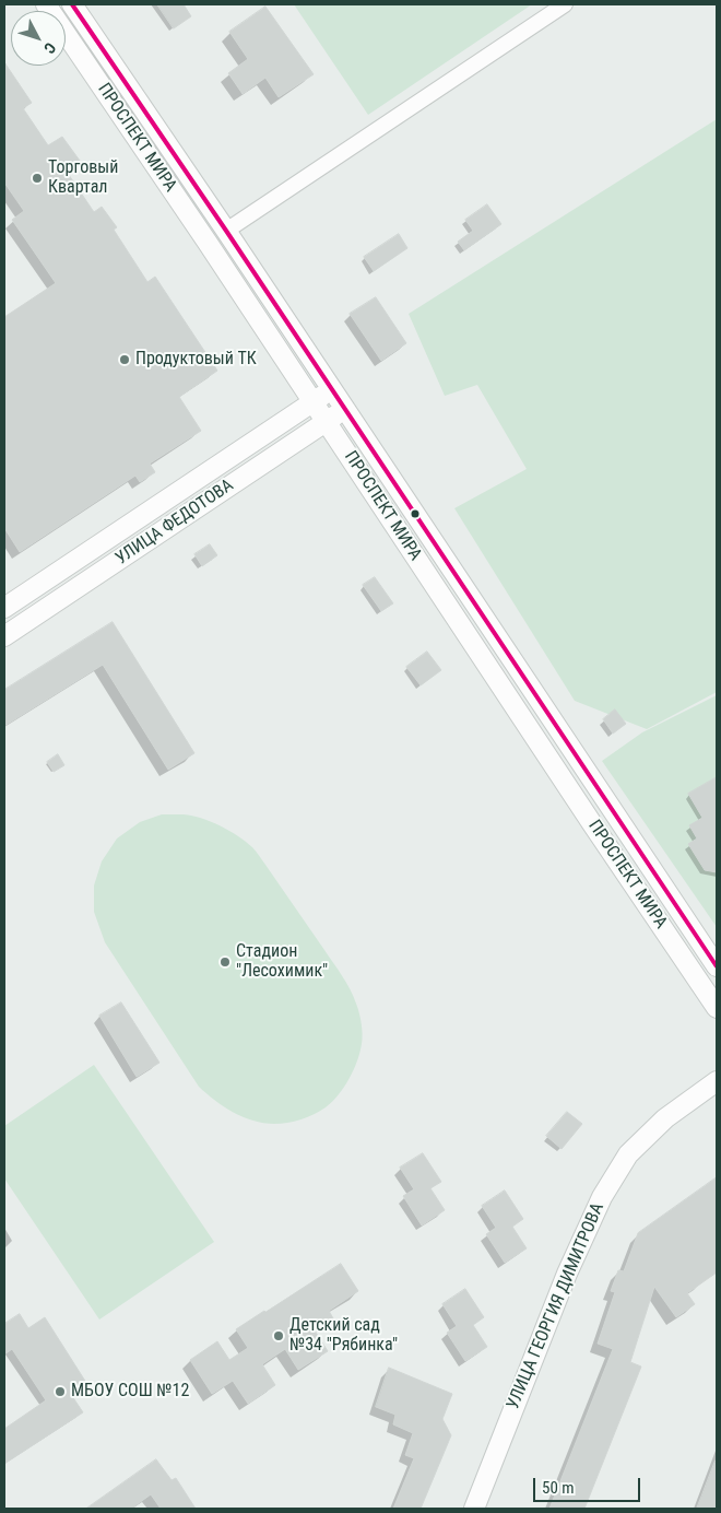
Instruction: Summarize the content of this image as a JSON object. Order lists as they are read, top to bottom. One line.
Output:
{"streets":{"street":["ПРОСПЕКТ МИРА","УЛИЦА ФЕДОТОВА","УЛИЦА ГЕОРГИЯ ДИМИТРОВА"]},"crossings":[["ПРОСПЕКТ МИРА","УЛИЦА ФЕДОТОВА"]],"places":["Торговый Квартал","Продуктовый ТК","Стадион \"Лесохимик\"","Детский сад №34 \"Рябинка\"","МБОУ СОШ №12"],"scale_bar":"50 m","north":"bottom right"}
